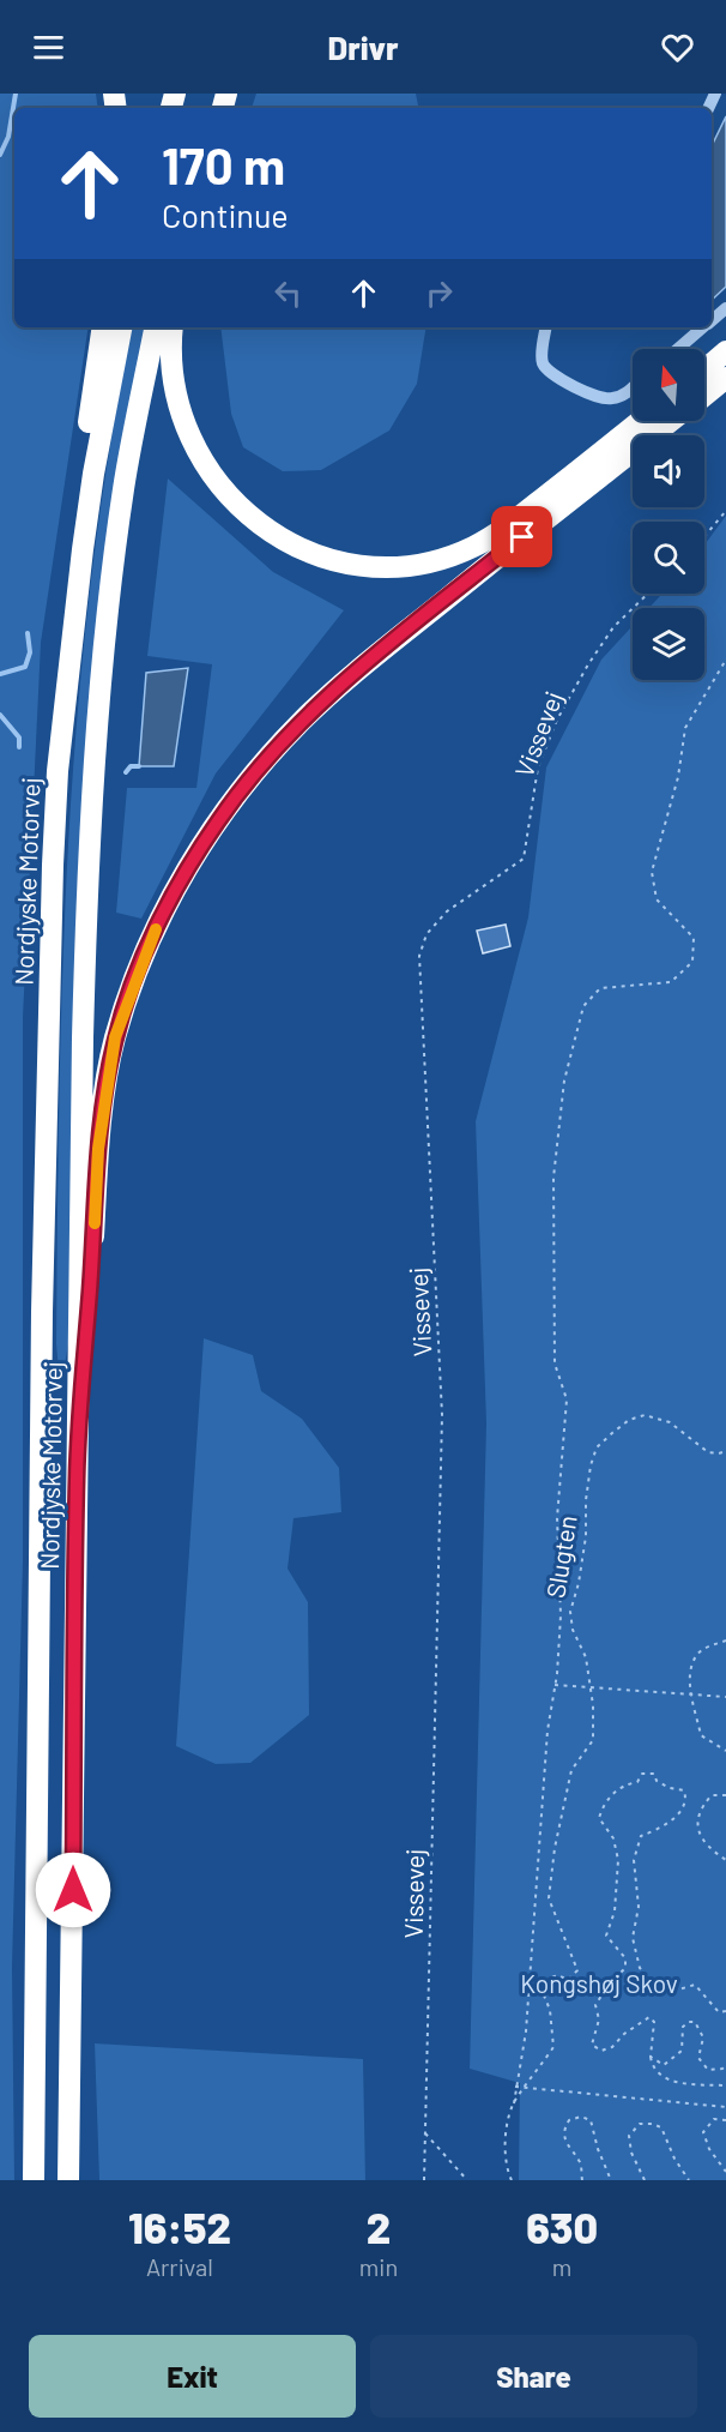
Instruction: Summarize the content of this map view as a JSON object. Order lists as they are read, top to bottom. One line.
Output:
{"streets":{"highway":["Nordjyske Motorvej"],"path":["Vissevej","Slugten"]},"parks":["Kongshøj Skov"],"north":"top","page":{"header":"Drivr","turn":["170 m","Continue"],"eta":["16:52","Arrival","2","min","630","m"],"buttons":["Exit","Share"]}}
